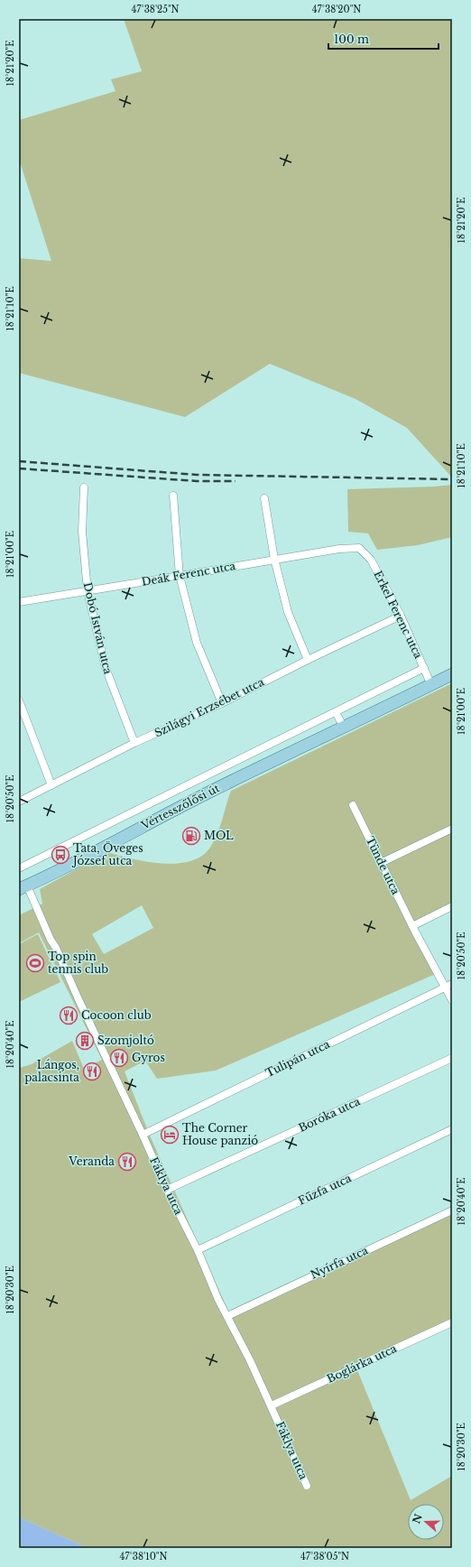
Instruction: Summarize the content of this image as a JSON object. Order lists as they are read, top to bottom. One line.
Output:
{"streets":{"main road":["Vértesszőlősi út"],"street":["Deák Ferenc utca","Erkel Ferenc utca","Dobó István utca","Szilágyi Erzsébet utca","Tünde utca","Tulipán utca","Boróka utca","Fáklya utca","Fűzfa utca","Nyírfa utca","Boglárka utca"]},"crossings":[["Deák Ferenc utca","Erkel Ferenc utca"],["Deák Ferenc utca","Dobó István utca"],["Erkel Ferenc utca","Szilágyi Erzsébet utca"],["Erkel Ferenc utca","Vértesszőlősi út"],["Dobó István utca","Szilágyi Erzsébet utca"],["Vértesszőlősi út","Fáklya utca"],["Tünde utca","Tulipán utca"],["Tulipán utca","Fáklya utca"],["Boróka utca","Fáklya utca"],["Fáklya utca","Fűzfa utca"],["Fáklya utca","Nyírfa utca"],["Fáklya utca","Boglárka utca"]],"places":{"fuel station":["MOL"],"bus stop":["Tata, Öveges József utca"],"sports":["Top spin tennis club"],"restaurant":["Cocoon club","Gyros","Lángos, palacsinta","Veranda"],"building":["Szomjoltó"],"hotel":["The Corner House panzió"]},"scale_bar":"100 m","north":"left","coordinates":["47°38'25\"N","47°38'20\"N","18°21'20\"E","18°21'10\"E","18°21'00\"E","18°20'50\"E","18°20'40\"E","18°20'30\"E","47°38'10\"N","47°38'05\"N"]}
